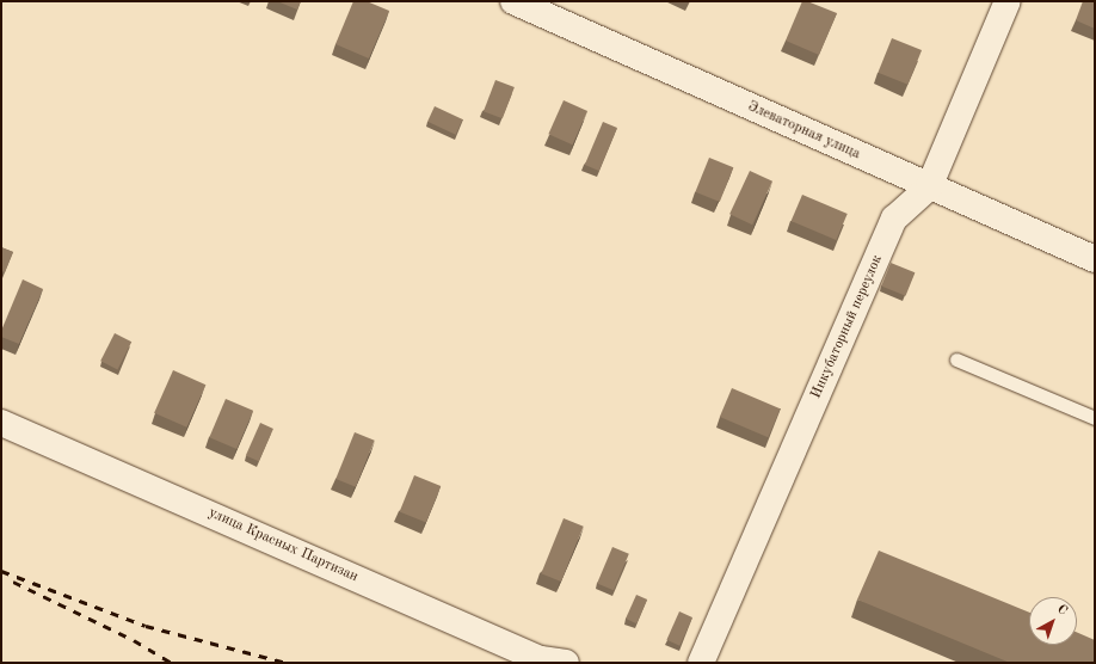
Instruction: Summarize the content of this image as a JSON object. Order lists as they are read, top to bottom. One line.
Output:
{"streets":{"street":["Элеваторная улица","Инкубаторный переулок","улица Красных Партизан"]},"crossings":[["Элеваторная улица","Инкубаторный переулок"]],"north":"top right"}
